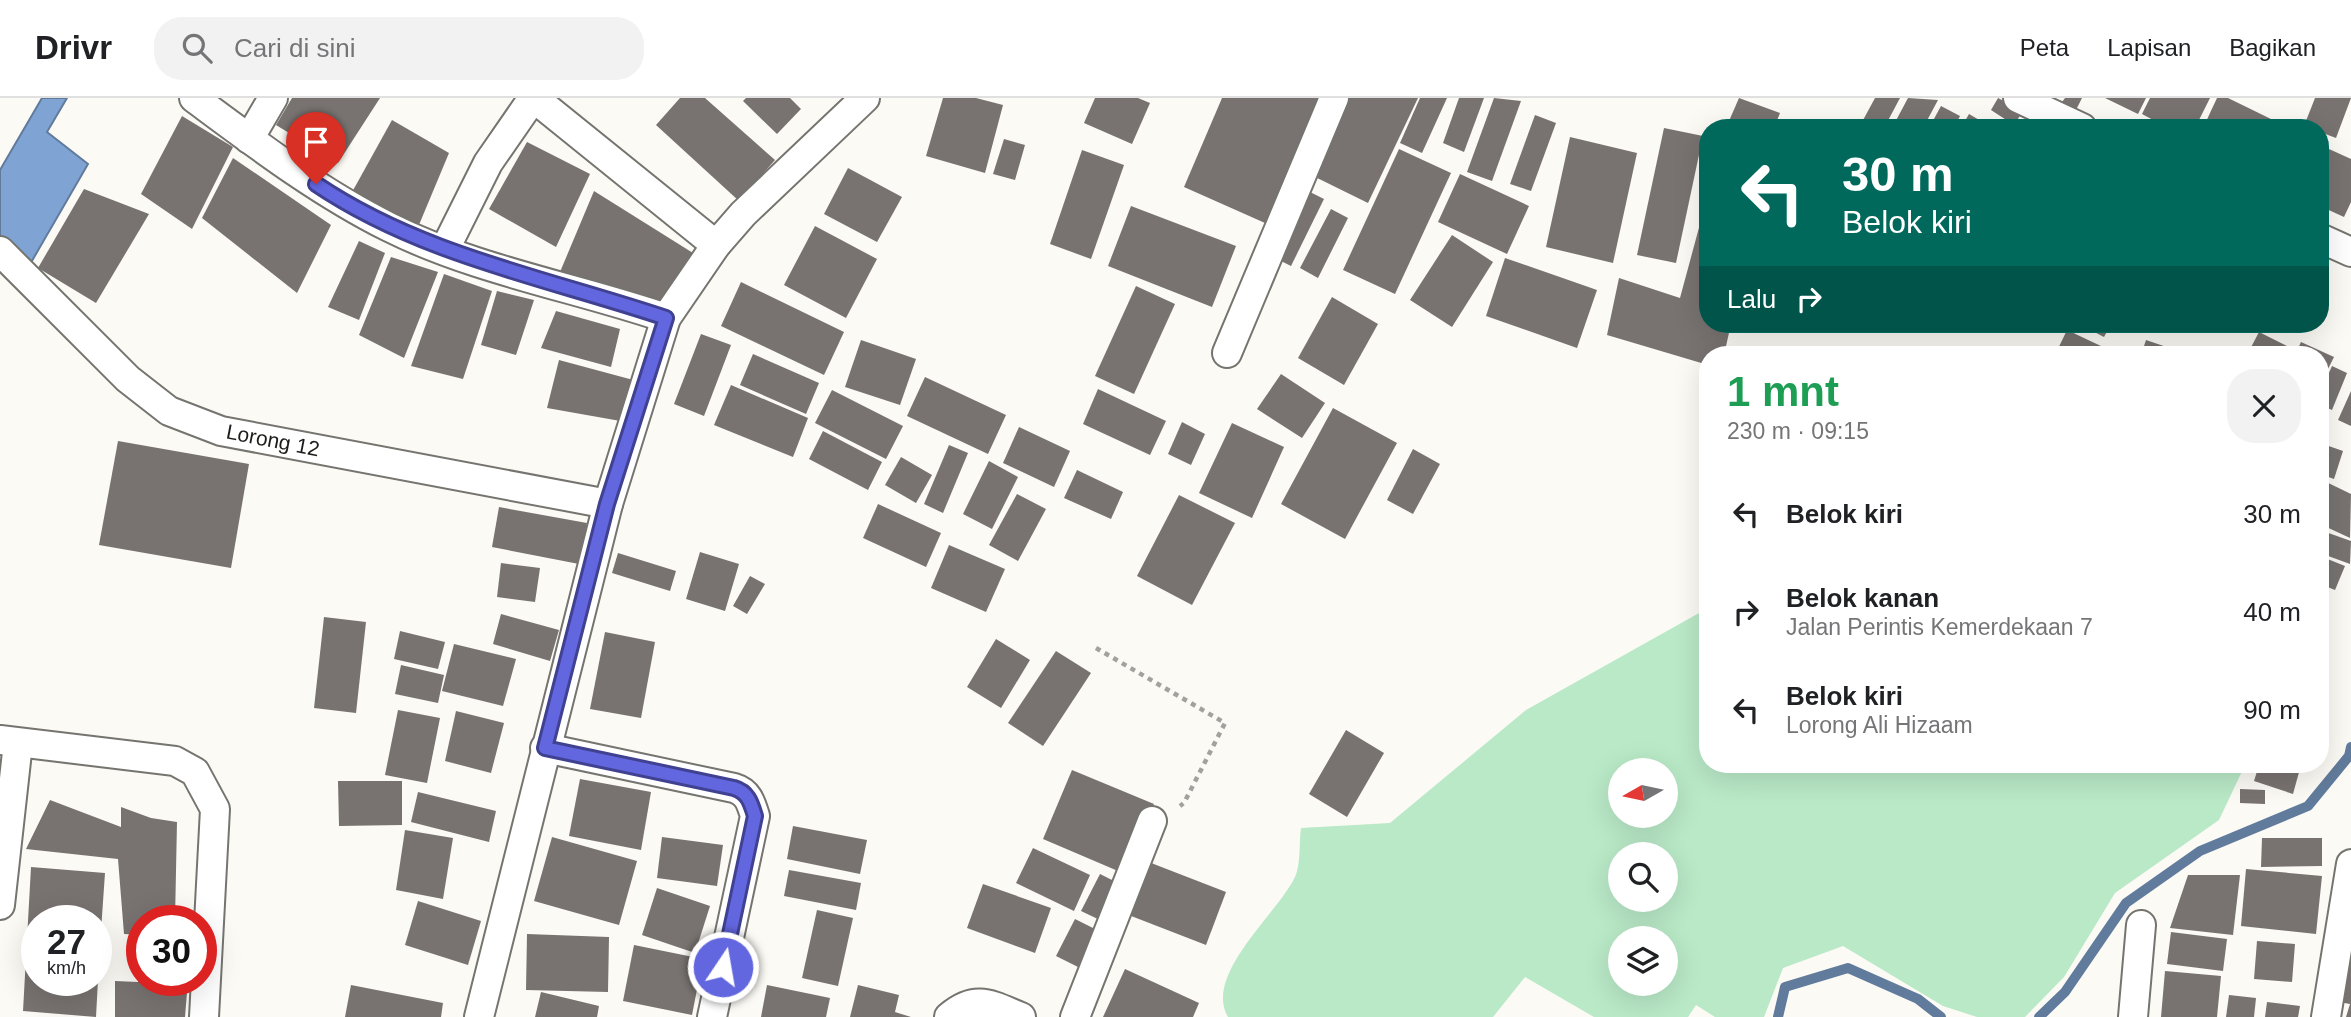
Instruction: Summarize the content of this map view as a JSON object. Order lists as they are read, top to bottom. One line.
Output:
{"streets":{"street":["Lorong 12"]},"north":"left","page":{"header":"Drivr","search":"Cari di sini","nav":["Peta","Lapisan","Bagikan"],"turn":["30 m","Belok kiri"],"then":"Lalu","heading":["1 mnt","230 m · 09:15"],"list":[{"name":"Belok kiri","value":"30 m"},{"name":"Belok kanan","note":"Jalan Perintis Kemerdekaan 7","value":"40 m"},{"name":"Belok kiri","note":"Lorong Ali Hizaam","value":"90 m"}],"speed":"27 km/h","limit":"30"}}
